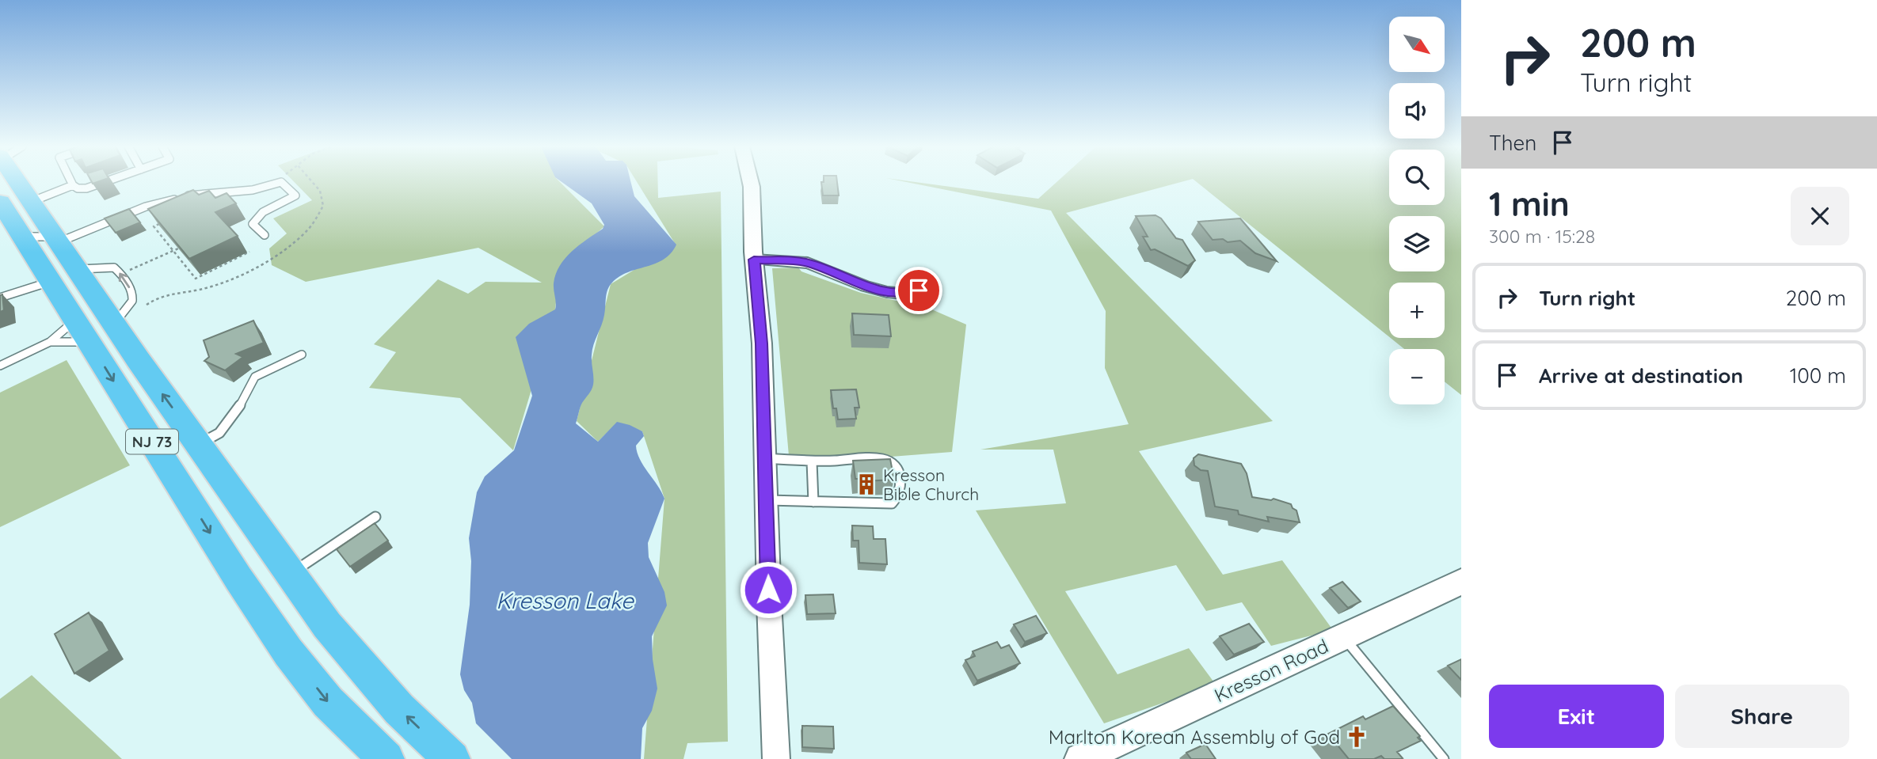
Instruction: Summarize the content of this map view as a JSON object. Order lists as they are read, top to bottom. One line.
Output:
{"streets":{"highway":["NJ 73"],"main road":["Kresson Road"]},"water":["Kresson Lake"],"places":{"building":["Kresson Bible Church"],"church":["Marlton Korean Assembly of God"]},"north":"bottom right","page":{"turn":["200 m","Turn right"],"map_buttons":["+","−"],"then":"Then","heading":["1 min","300 m · 15:28"],"list":[{"name":"Turn right","value":"200 m"},{"name":"Arrive at destination","value":"100 m"}],"buttons":["Exit","Share"]}}
